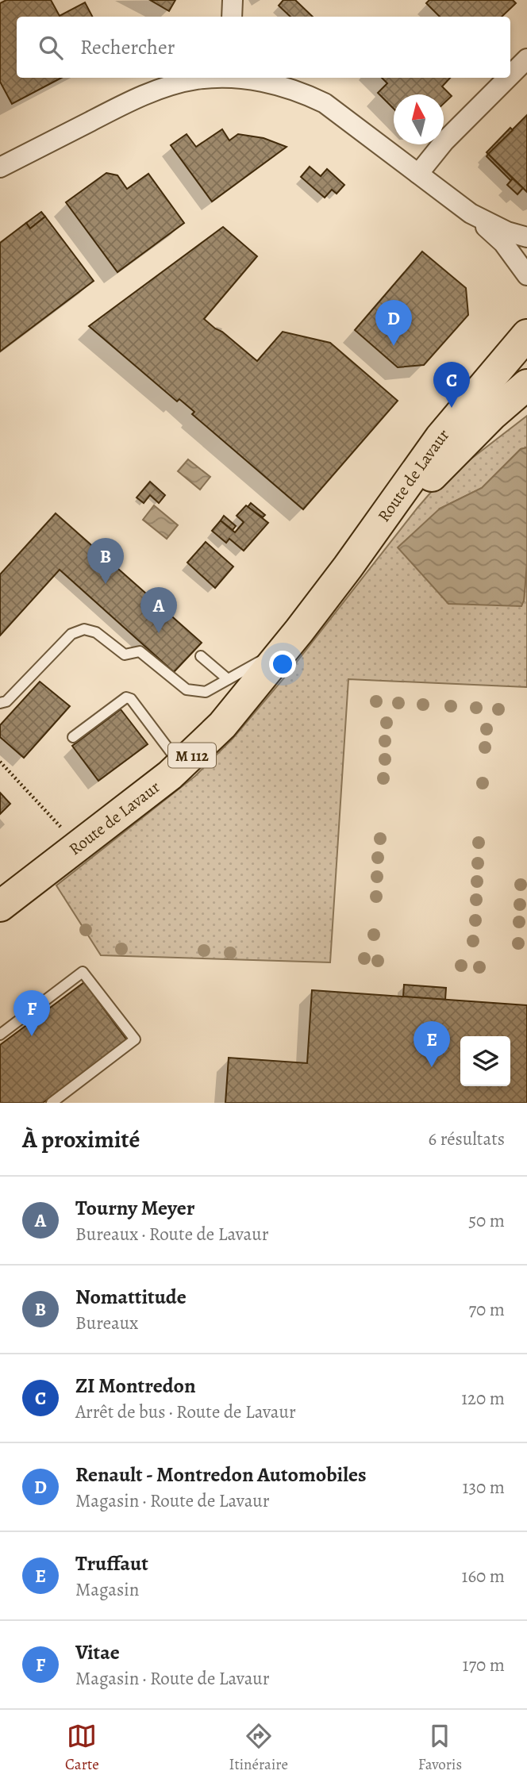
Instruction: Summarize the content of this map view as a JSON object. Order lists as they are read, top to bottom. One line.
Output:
{"streets":{"main road":["Route de Lavaur","M 112"]},"north":"top","page":{"search":"Rechercher","pins":["D","C","B","A","F","E"],"heading":["À proximité","6 résultats"],"list":[{"mark":"A","name":"Tourny Meyer","note":"Bureaux · Route de Lavaur","value":"50 m"},{"mark":"B","name":"Nomattitude","note":"Bureaux","value":"70 m"},{"mark":"C","name":"ZI Montredon","note":"Arrêt de bus · Route de Lavaur","value":"120 m"},{"mark":"D","name":"Renault - Montredon Automobiles","note":"Magasin · Route de Lavaur","value":"130 m"},{"mark":"E","name":"Truffaut","note":"Magasin","value":"160 m"},{"mark":"F","name":"Vitae","note":"Magasin · Route de Lavaur","value":"170 m"}],"nav":["Carte","Itinéraire","Favoris"]}}
